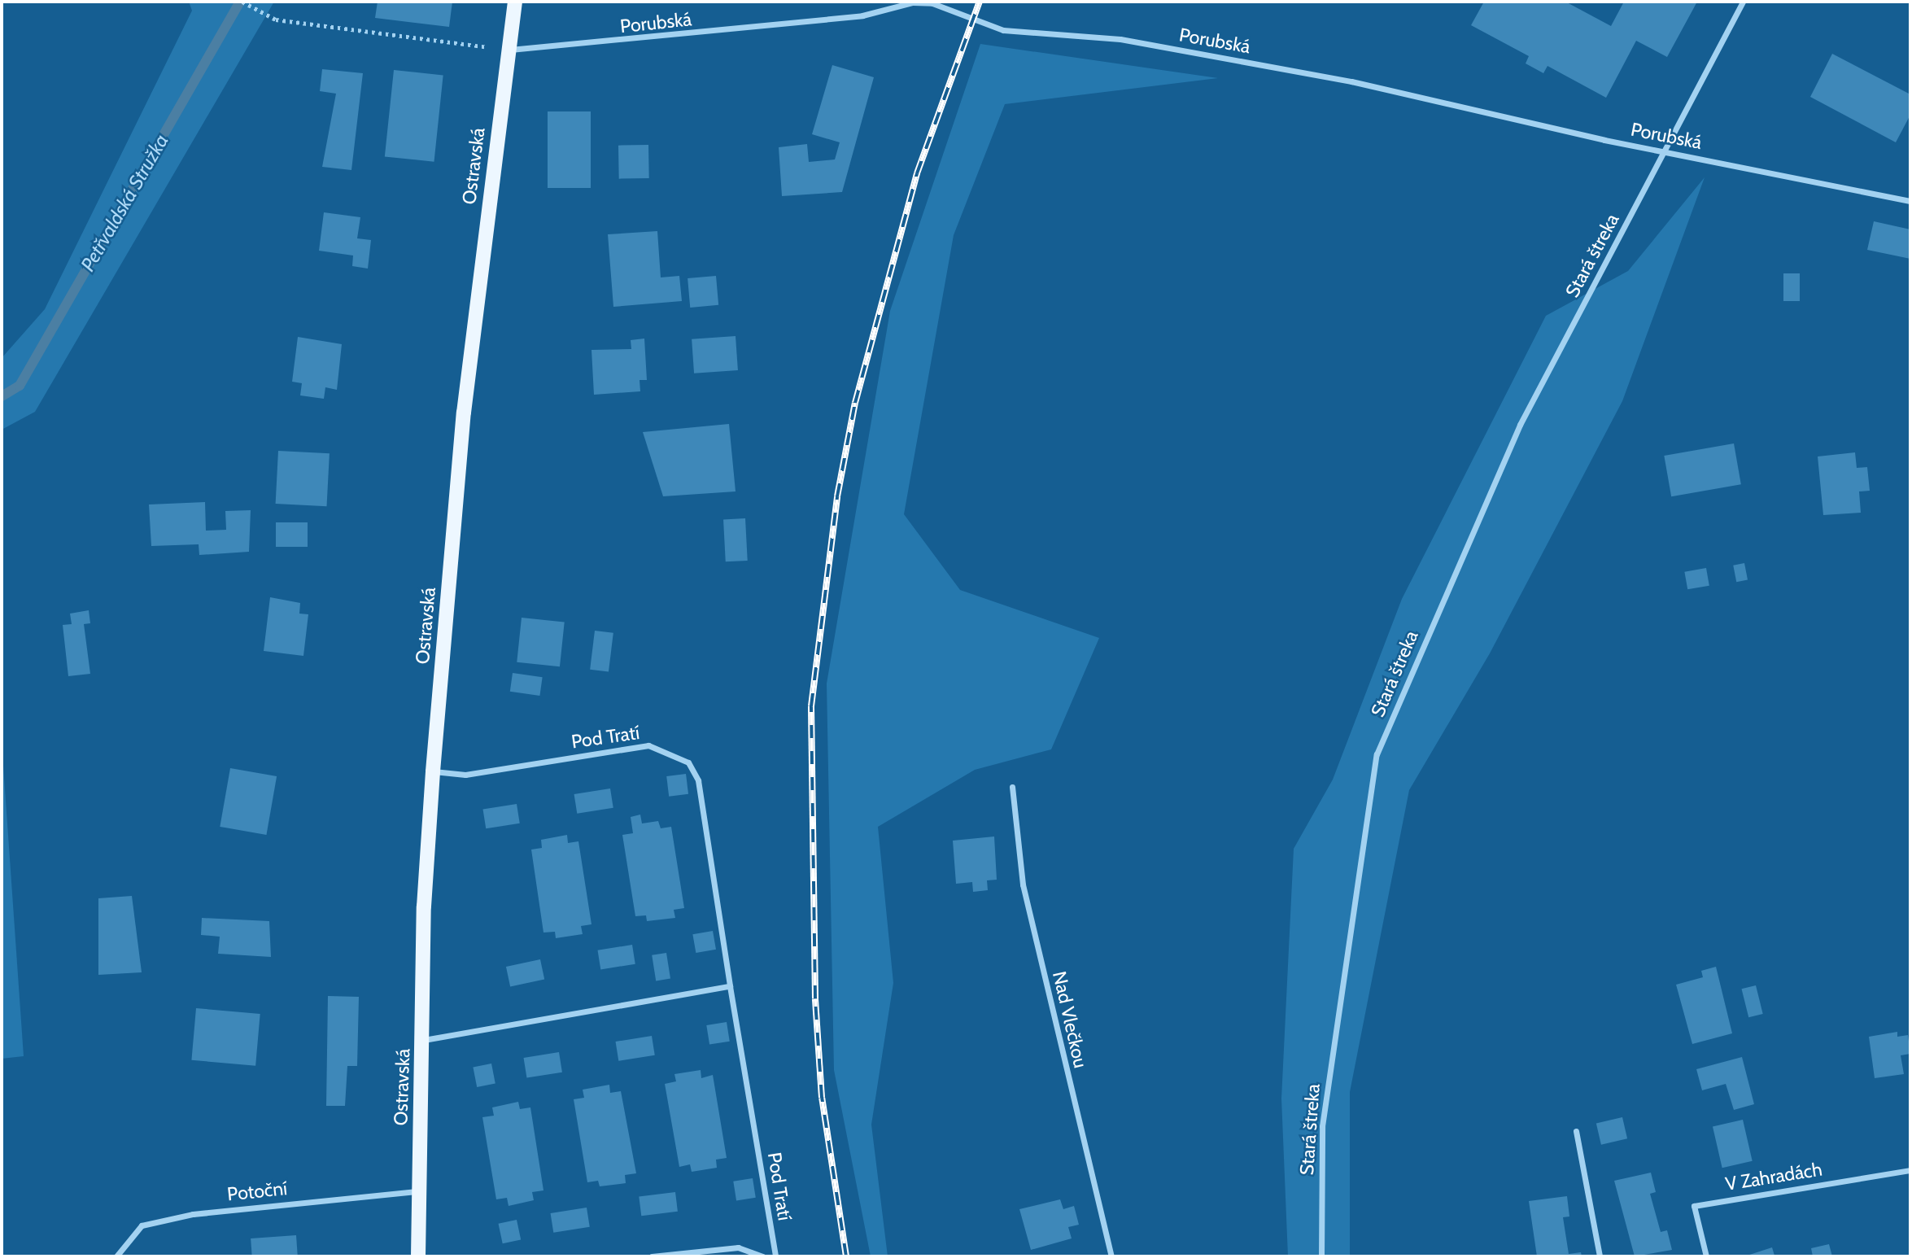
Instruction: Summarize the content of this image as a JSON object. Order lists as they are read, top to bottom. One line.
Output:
{"streets":{"main road":["Ostravská"],"street":["Porubská","Stará štreka","Pod Tratí","Nad Vlečkou","V Zahradách","Potoční"]},"crossings":[["Porubská","Ostravská"],["Porubská","Stará štreka"],["Ostravská","Pod Tratí"],["Ostravská","Potoční"]],"water":["Petřvaldská Stružka"]}
